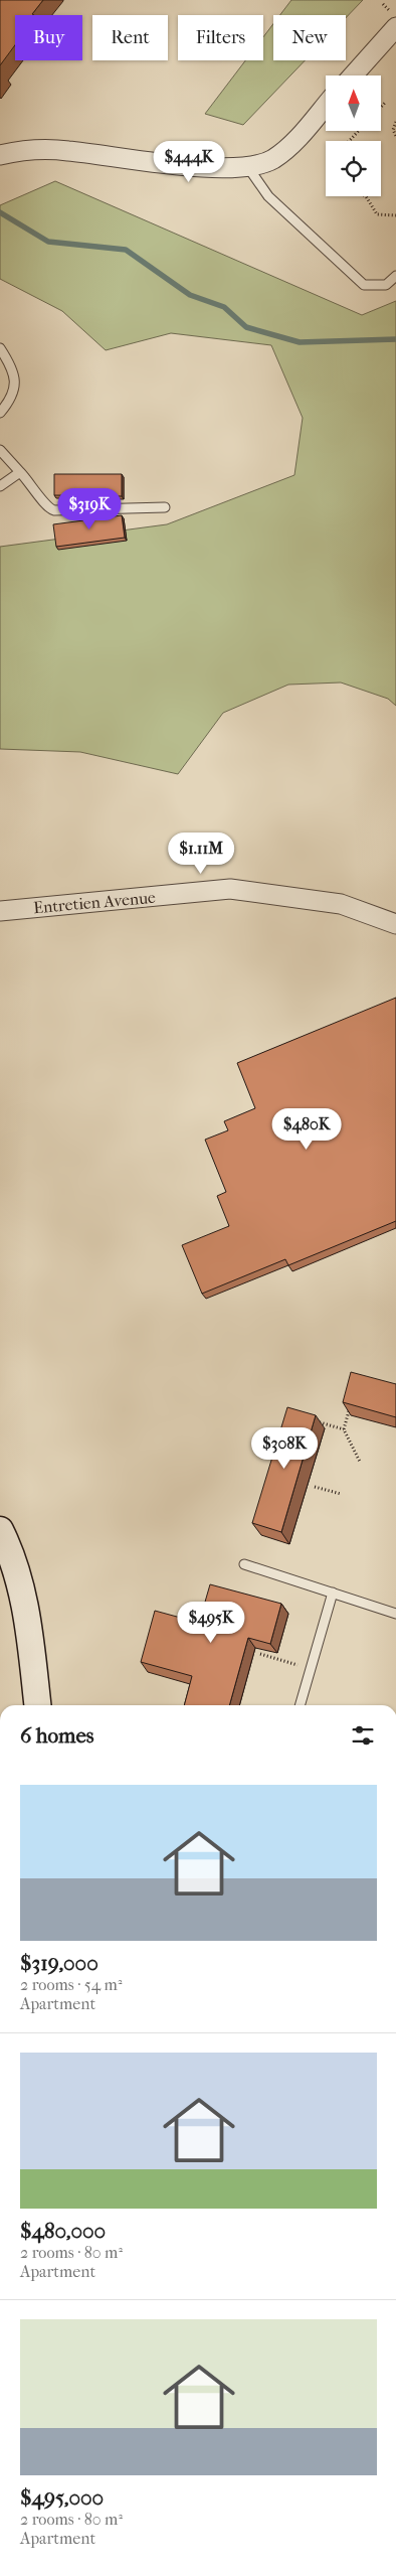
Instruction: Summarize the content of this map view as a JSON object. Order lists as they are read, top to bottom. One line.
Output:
{"streets":{"street":["Entretien Avenue"]},"north":"top","page":{"chip":["Buy","Rent","Filters","New"],"price":["$444K","$319K","$1.11M","$480K","$308K","$495K"],"heading":"6 homes","list":[{"name":"$319,000","note":"2 rooms · 54 m² · Apartment"},{"name":"$480,000","note":"2 rooms · 80 m² · Apartment"},{"name":"$495,000","note":"2 rooms · 80 m² · Apartment"}]}}
